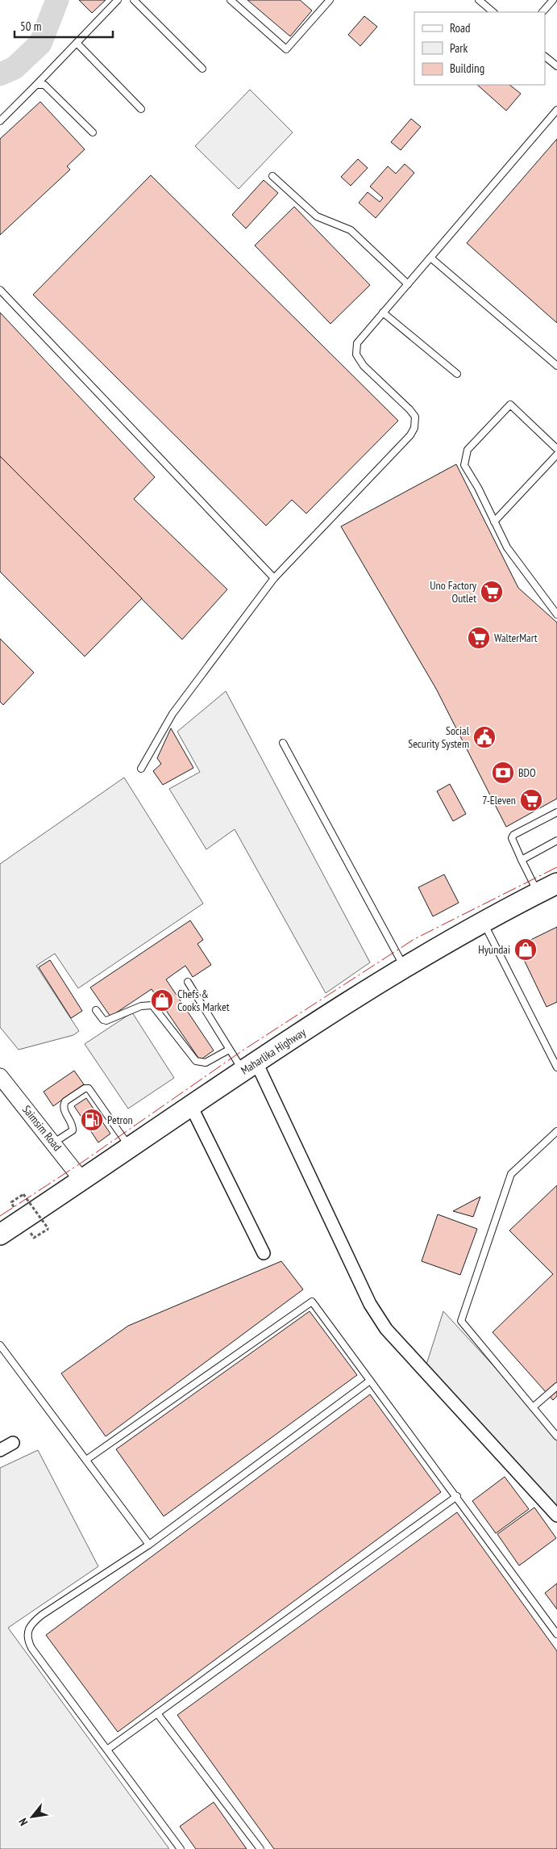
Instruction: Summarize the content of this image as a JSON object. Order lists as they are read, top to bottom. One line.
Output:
{"streets":{"highway":["Maharlika Highway"],"street":["Saimsim Road"]},"crossings":[["Maharlika Highway","Saimsim Road"]],"places":{"supermarket":["Uno Factory Outlet","WalterMart","7-Eleven"],"public building":["Social Security System"],"bank":["BDO"],"shop":["Hyundai","Chefs & Cooks Market"],"fuel station":["Petron"]},"legend":["Road","Park","Building"],"scale_bar":"50 m","north":"bottom left"}
